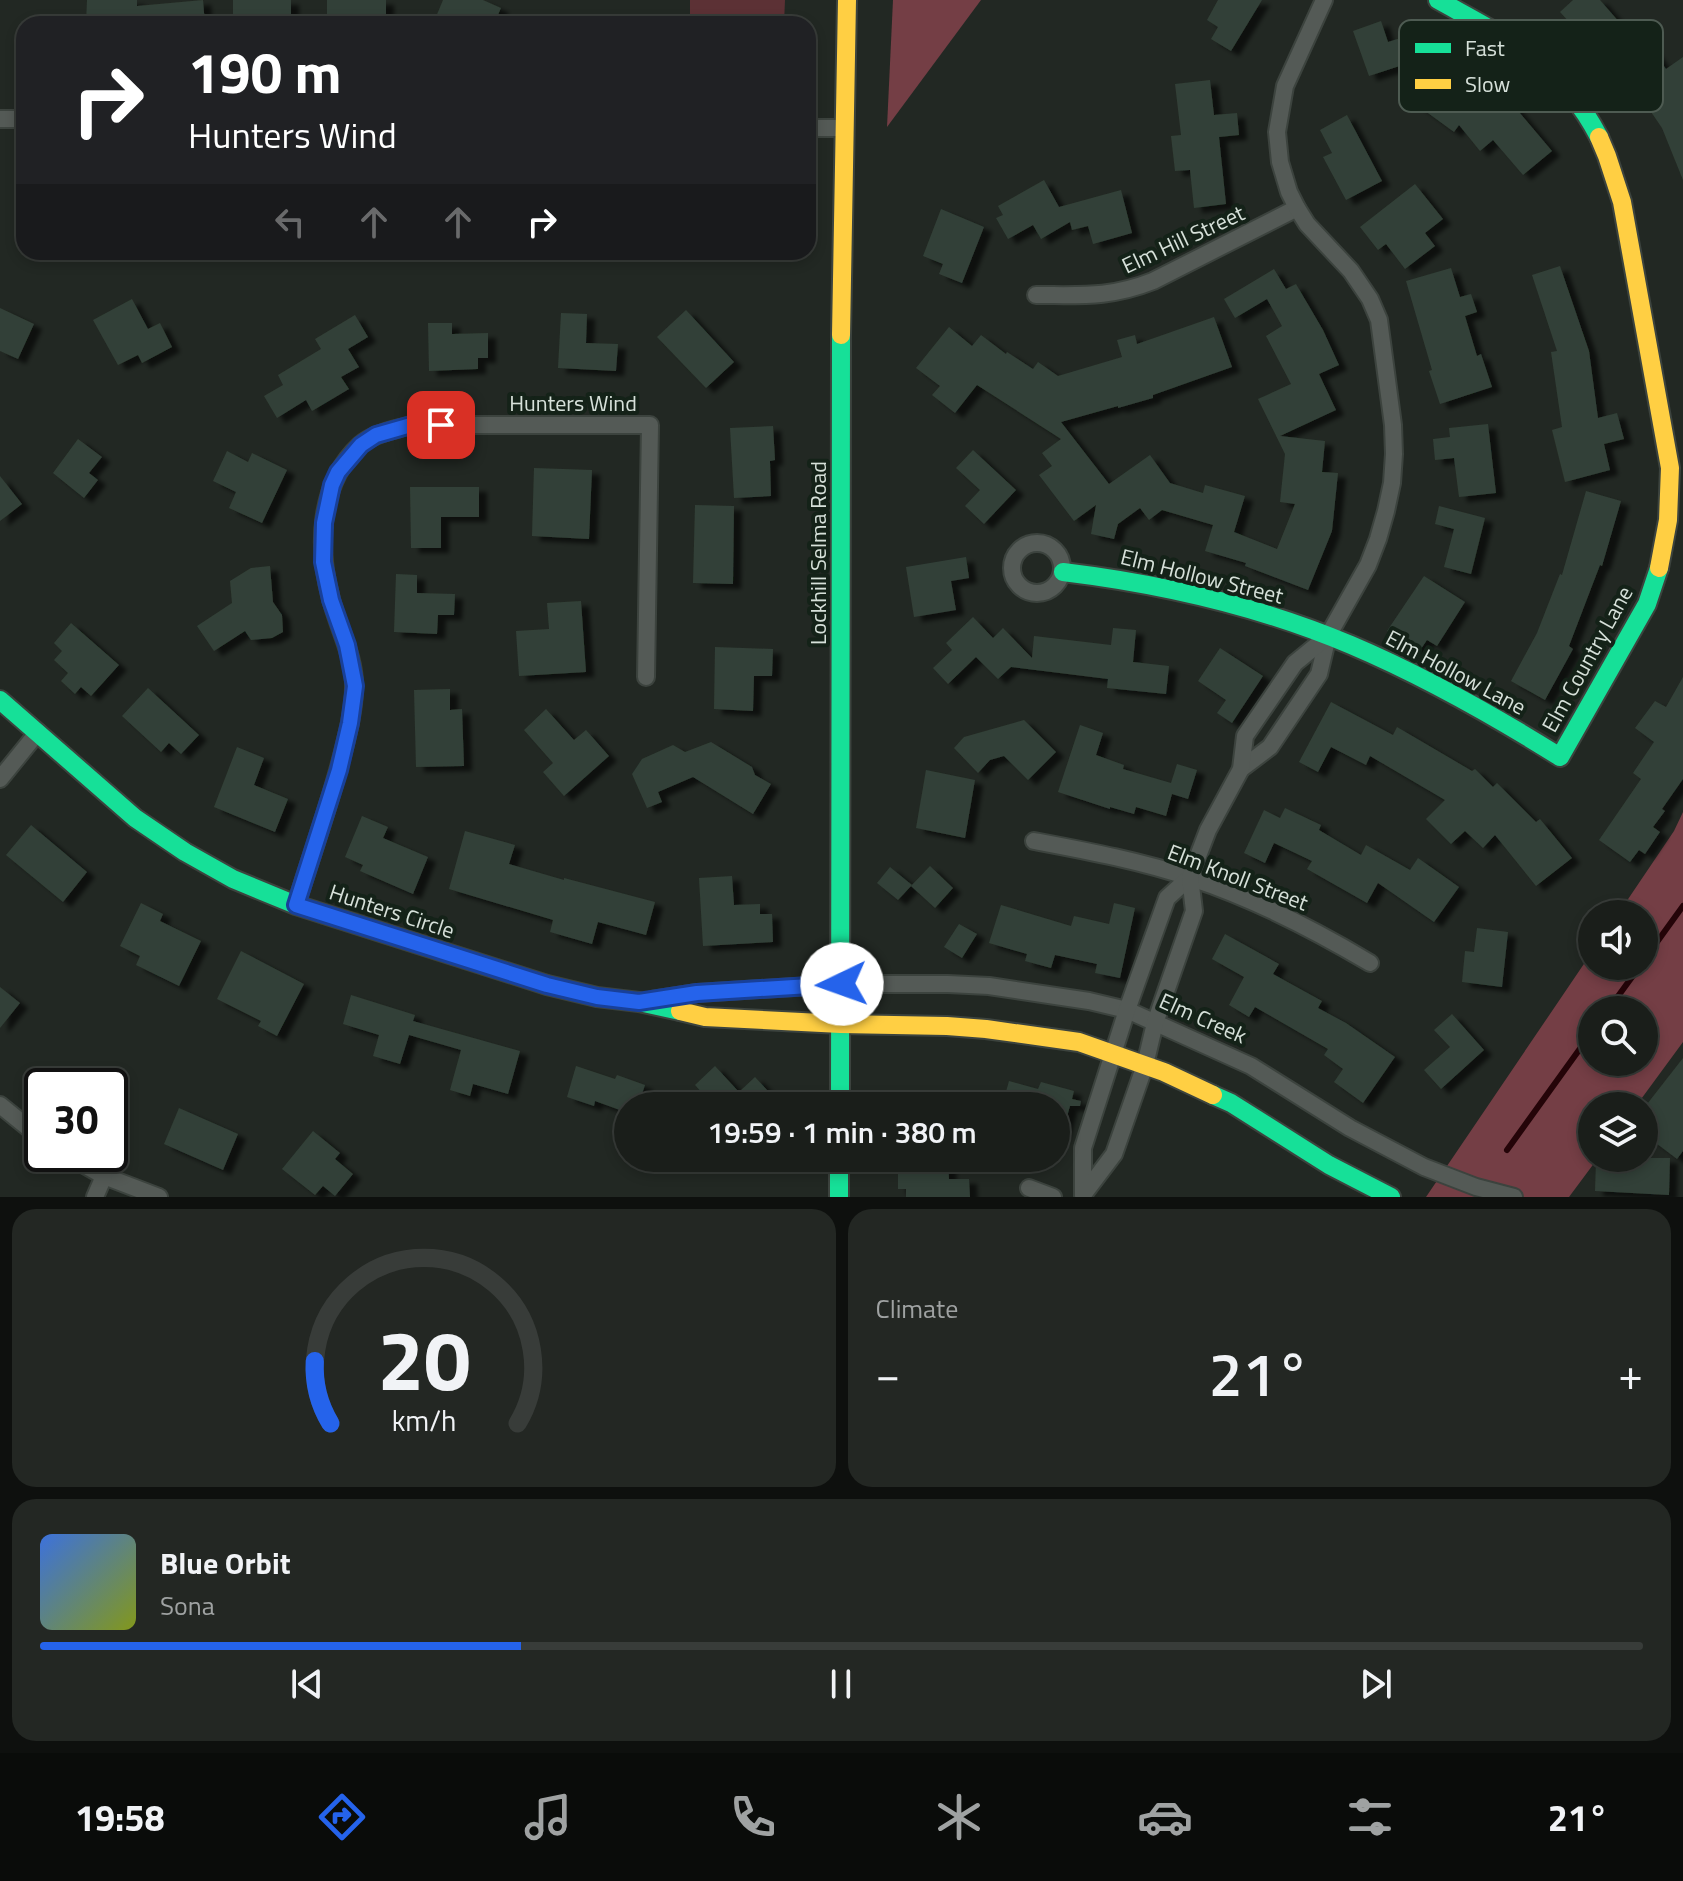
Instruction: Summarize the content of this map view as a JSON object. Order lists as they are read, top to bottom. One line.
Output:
{"streets":{"street":["Elm Hill Street","Hunters Wind","Lockhill Selma Road","Elm Hollow Street","Elm Country Lane","Elm Hollow Lane","Elm Knoll Street","Hunters Circle","Elm Creek"]},"crossings":[["Hunters Wind","Hunters Circle"],["Lockhill Selma Road","Hunters Circle"],["Lockhill Selma Road","Elm Creek"],["Elm Hollow Street","Elm Hollow Lane"],["Elm Country Lane","Elm Hollow Lane"],["Hunters Circle","Elm Creek"]],"legend":["Fast","Slow"],"page":{"turn":["190 m","Hunters Wind"],"limit":"30","trip":"19:59 · 1 min · 380 m","tile":"Climate","heat":["−","21°","+"],"song":["Blue Orbit","Sona"],"tabs":["19:58","21°"],"gauge":["20","km/h"]}}
